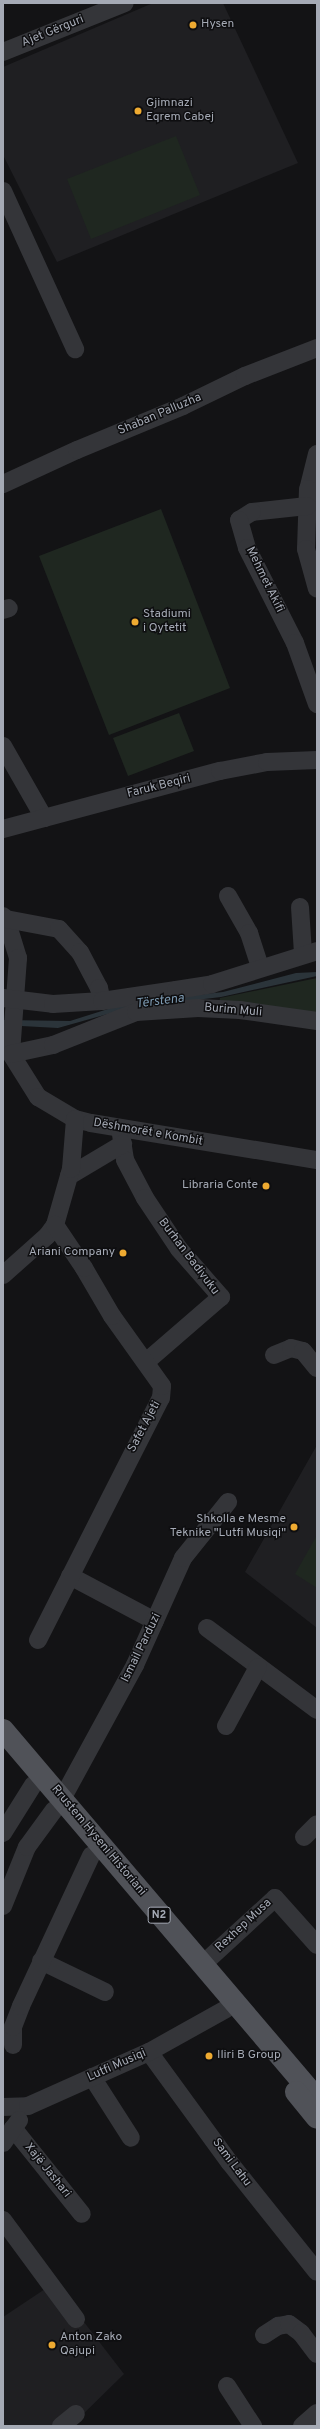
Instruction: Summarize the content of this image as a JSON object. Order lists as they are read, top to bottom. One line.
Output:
{"streets":{"main road":["Rrustem Hyseni Historiani","N2"],"street":["Ajet Gërguri","Shaban Palluzha","Mehmet Akifi","Faruk Beqiri","Burim Muli","Dëshmorët e Kombit","Burhan Badivuku","Safet Ajeti","Ismail Parduzi","Rexhep Musa","Lutfi Musiqi","Sami Lahu","Xajë Jashari"]},"crossings":[["Burim Muli","Dëshmorët e Kombit"],["Dëshmorët e Kombit","Burhan Badivuku"],["Burhan Badivuku","Safet Ajeti"],["Ismail Parduzi","Rrustem Hyseni Historiani"],["Rrustem Hyseni Historiani","Rexhep Musa"],["Rrustem Hyseni Historiani","Lutfi Musiqi"],["Lutfi Musiqi","Sami Lahu"]],"water":["Tërstena"],"places":["Hysen","Gjimnazi Eqrem Cabej","Stadiumi i Qytetit","Libraria Conte","Ariani Company","Shkolla e Mesme Teknike \"Lutfi Musiqi\"","Iliri B Group","Anton Zako Qajupi"]}
